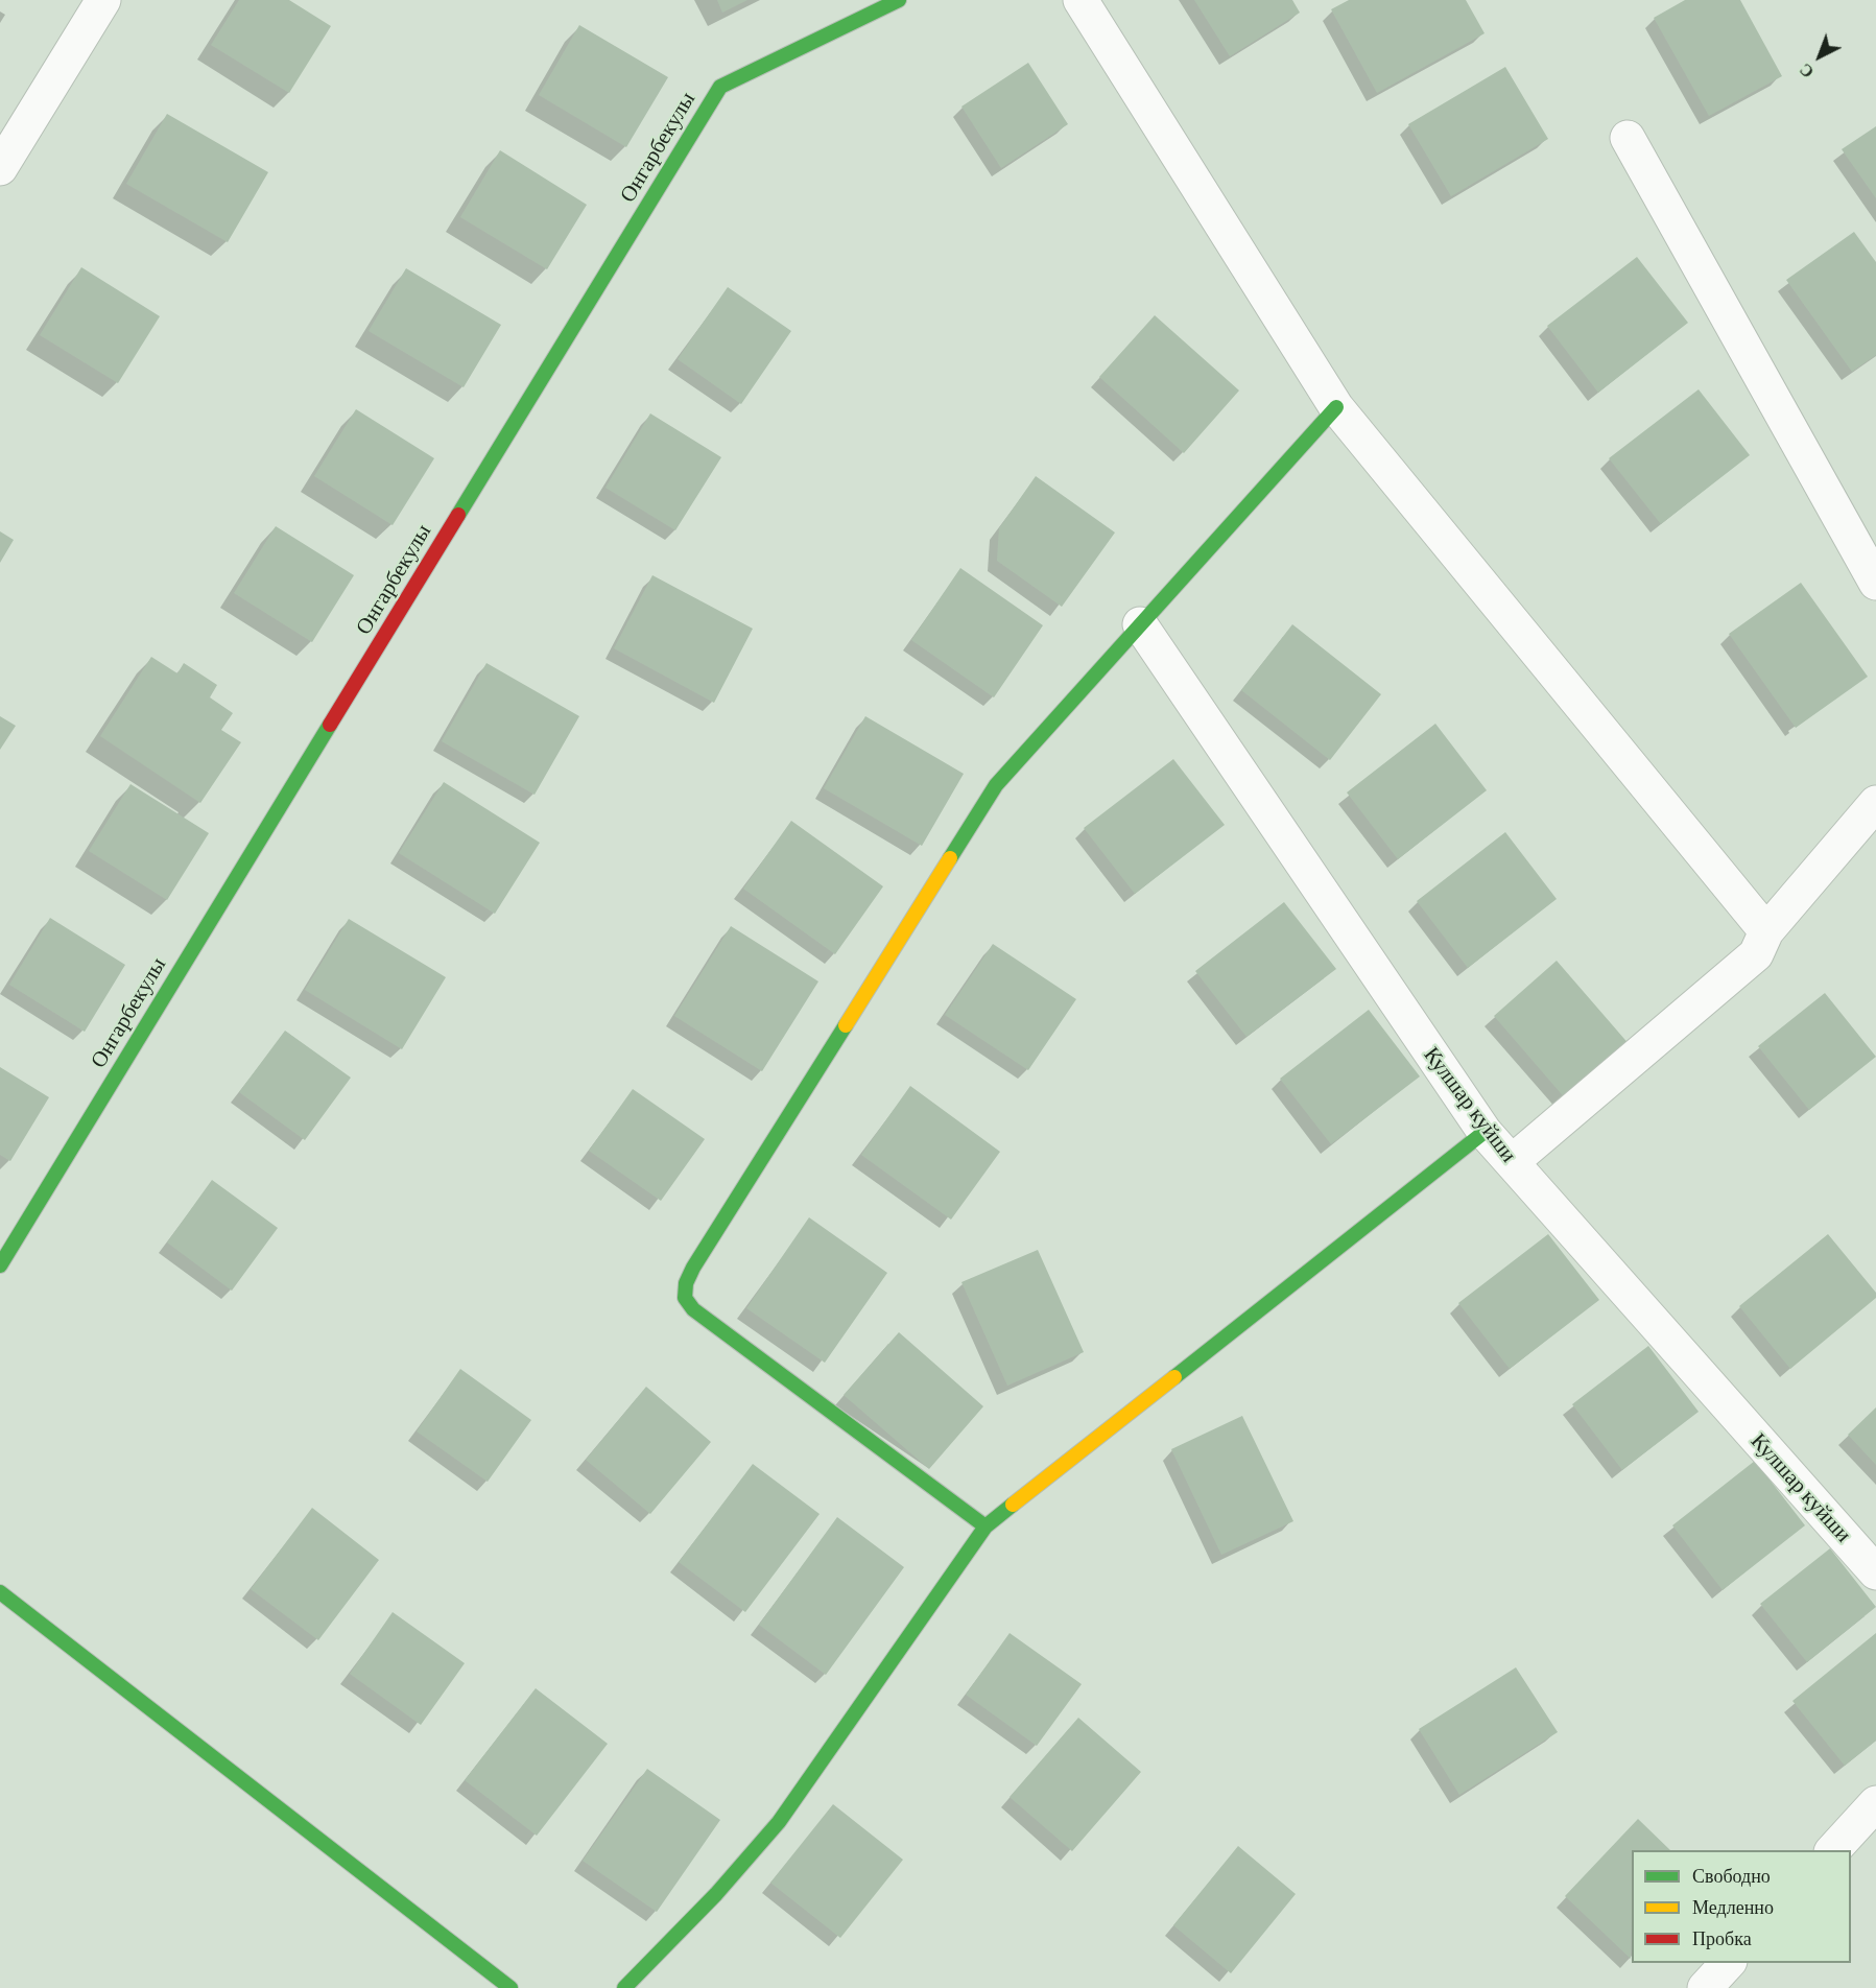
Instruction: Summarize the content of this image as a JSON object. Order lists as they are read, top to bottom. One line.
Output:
{"streets":{"street":["Онгарбекулы","Кулшар куйши"]},"legend":["Свободно","Медленно","Пробка"],"north":"bottom left"}
